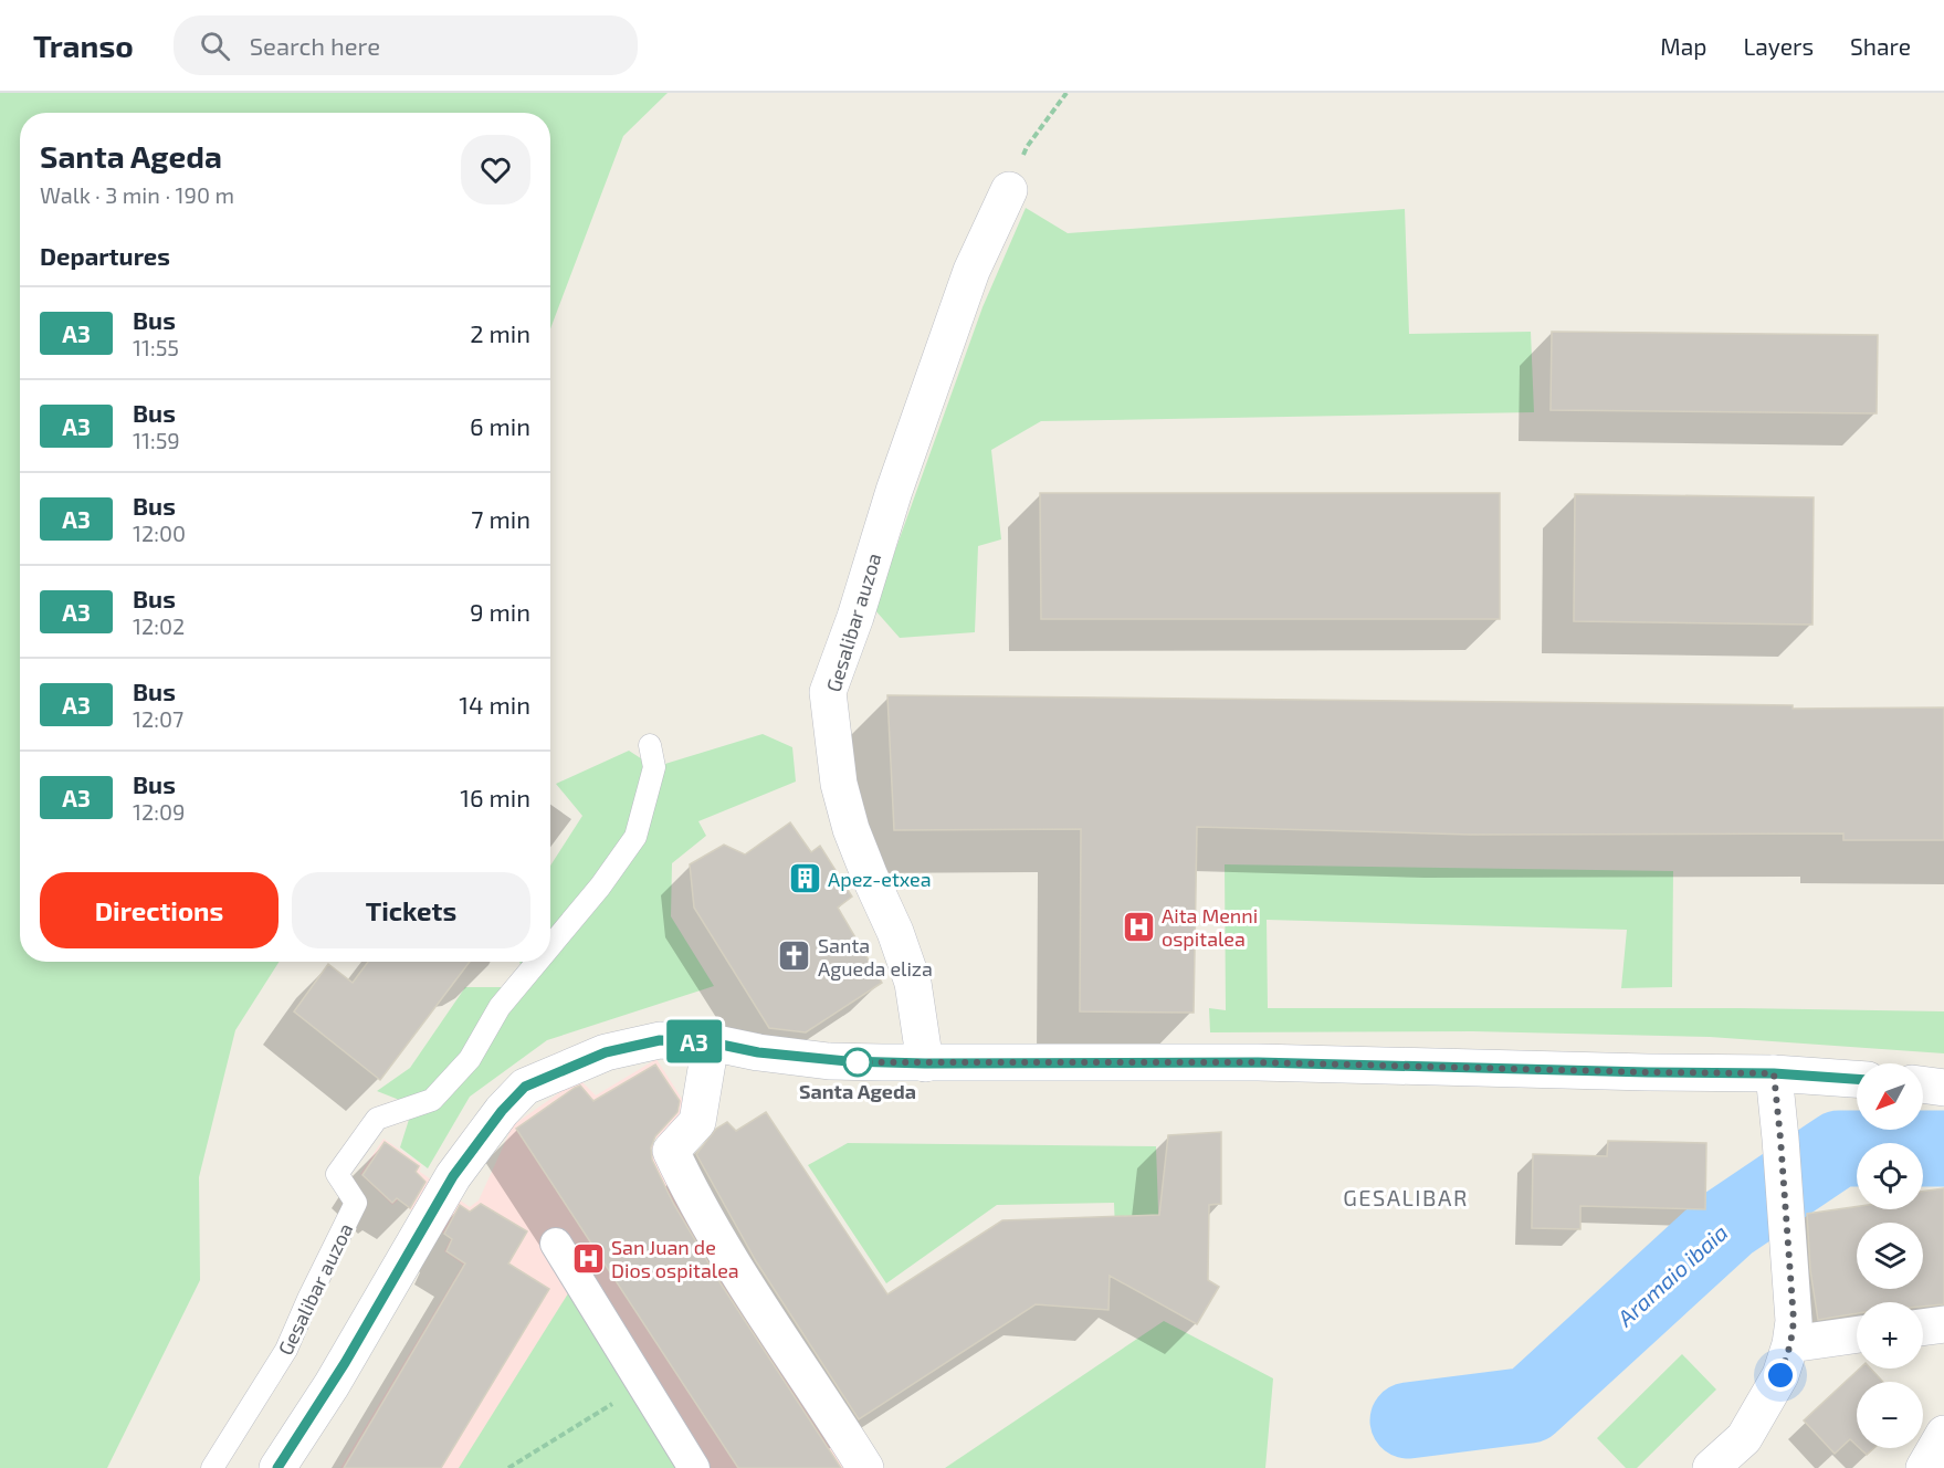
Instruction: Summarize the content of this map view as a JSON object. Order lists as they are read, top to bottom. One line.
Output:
{"streets":{"street":["Gesalibar auzoa"]},"districts":["GESALIBAR"],"water":["Aramaio ibaia"],"places":{"building":["Apez-etxea"],"hospital":["Aita Menni ospitalea","San Juan de Dios ospitalea"],"church":["Santa Agueda eliza"],"other":["Santa Ageda"]},"lines":["bus line A3"],"north":"bottom left","page":{"header":"Transo","search":"Search here","nav":["Map","Layers","Share"],"on_map":"A3","heading":[["Santa Ageda","Walk · 3 min · 190 m"],"Departures"],"list":[{"mark":"A3","name":"Bus","note":"11:55","value":"2 min"},{"mark":"A3","name":"Bus","note":"11:59","value":"6 min"},{"mark":"A3","name":"Bus","note":"12:00","value":"7 min"},{"mark":"A3","name":"Bus","note":"12:02","value":"9 min"},{"mark":"A3","name":"Bus","note":"12:07","value":"14 min"},{"mark":"A3","name":"Bus","note":"12:09","value":"16 min"}],"buttons":["Directions","Tickets"],"map_buttons":["+","−"]}}
